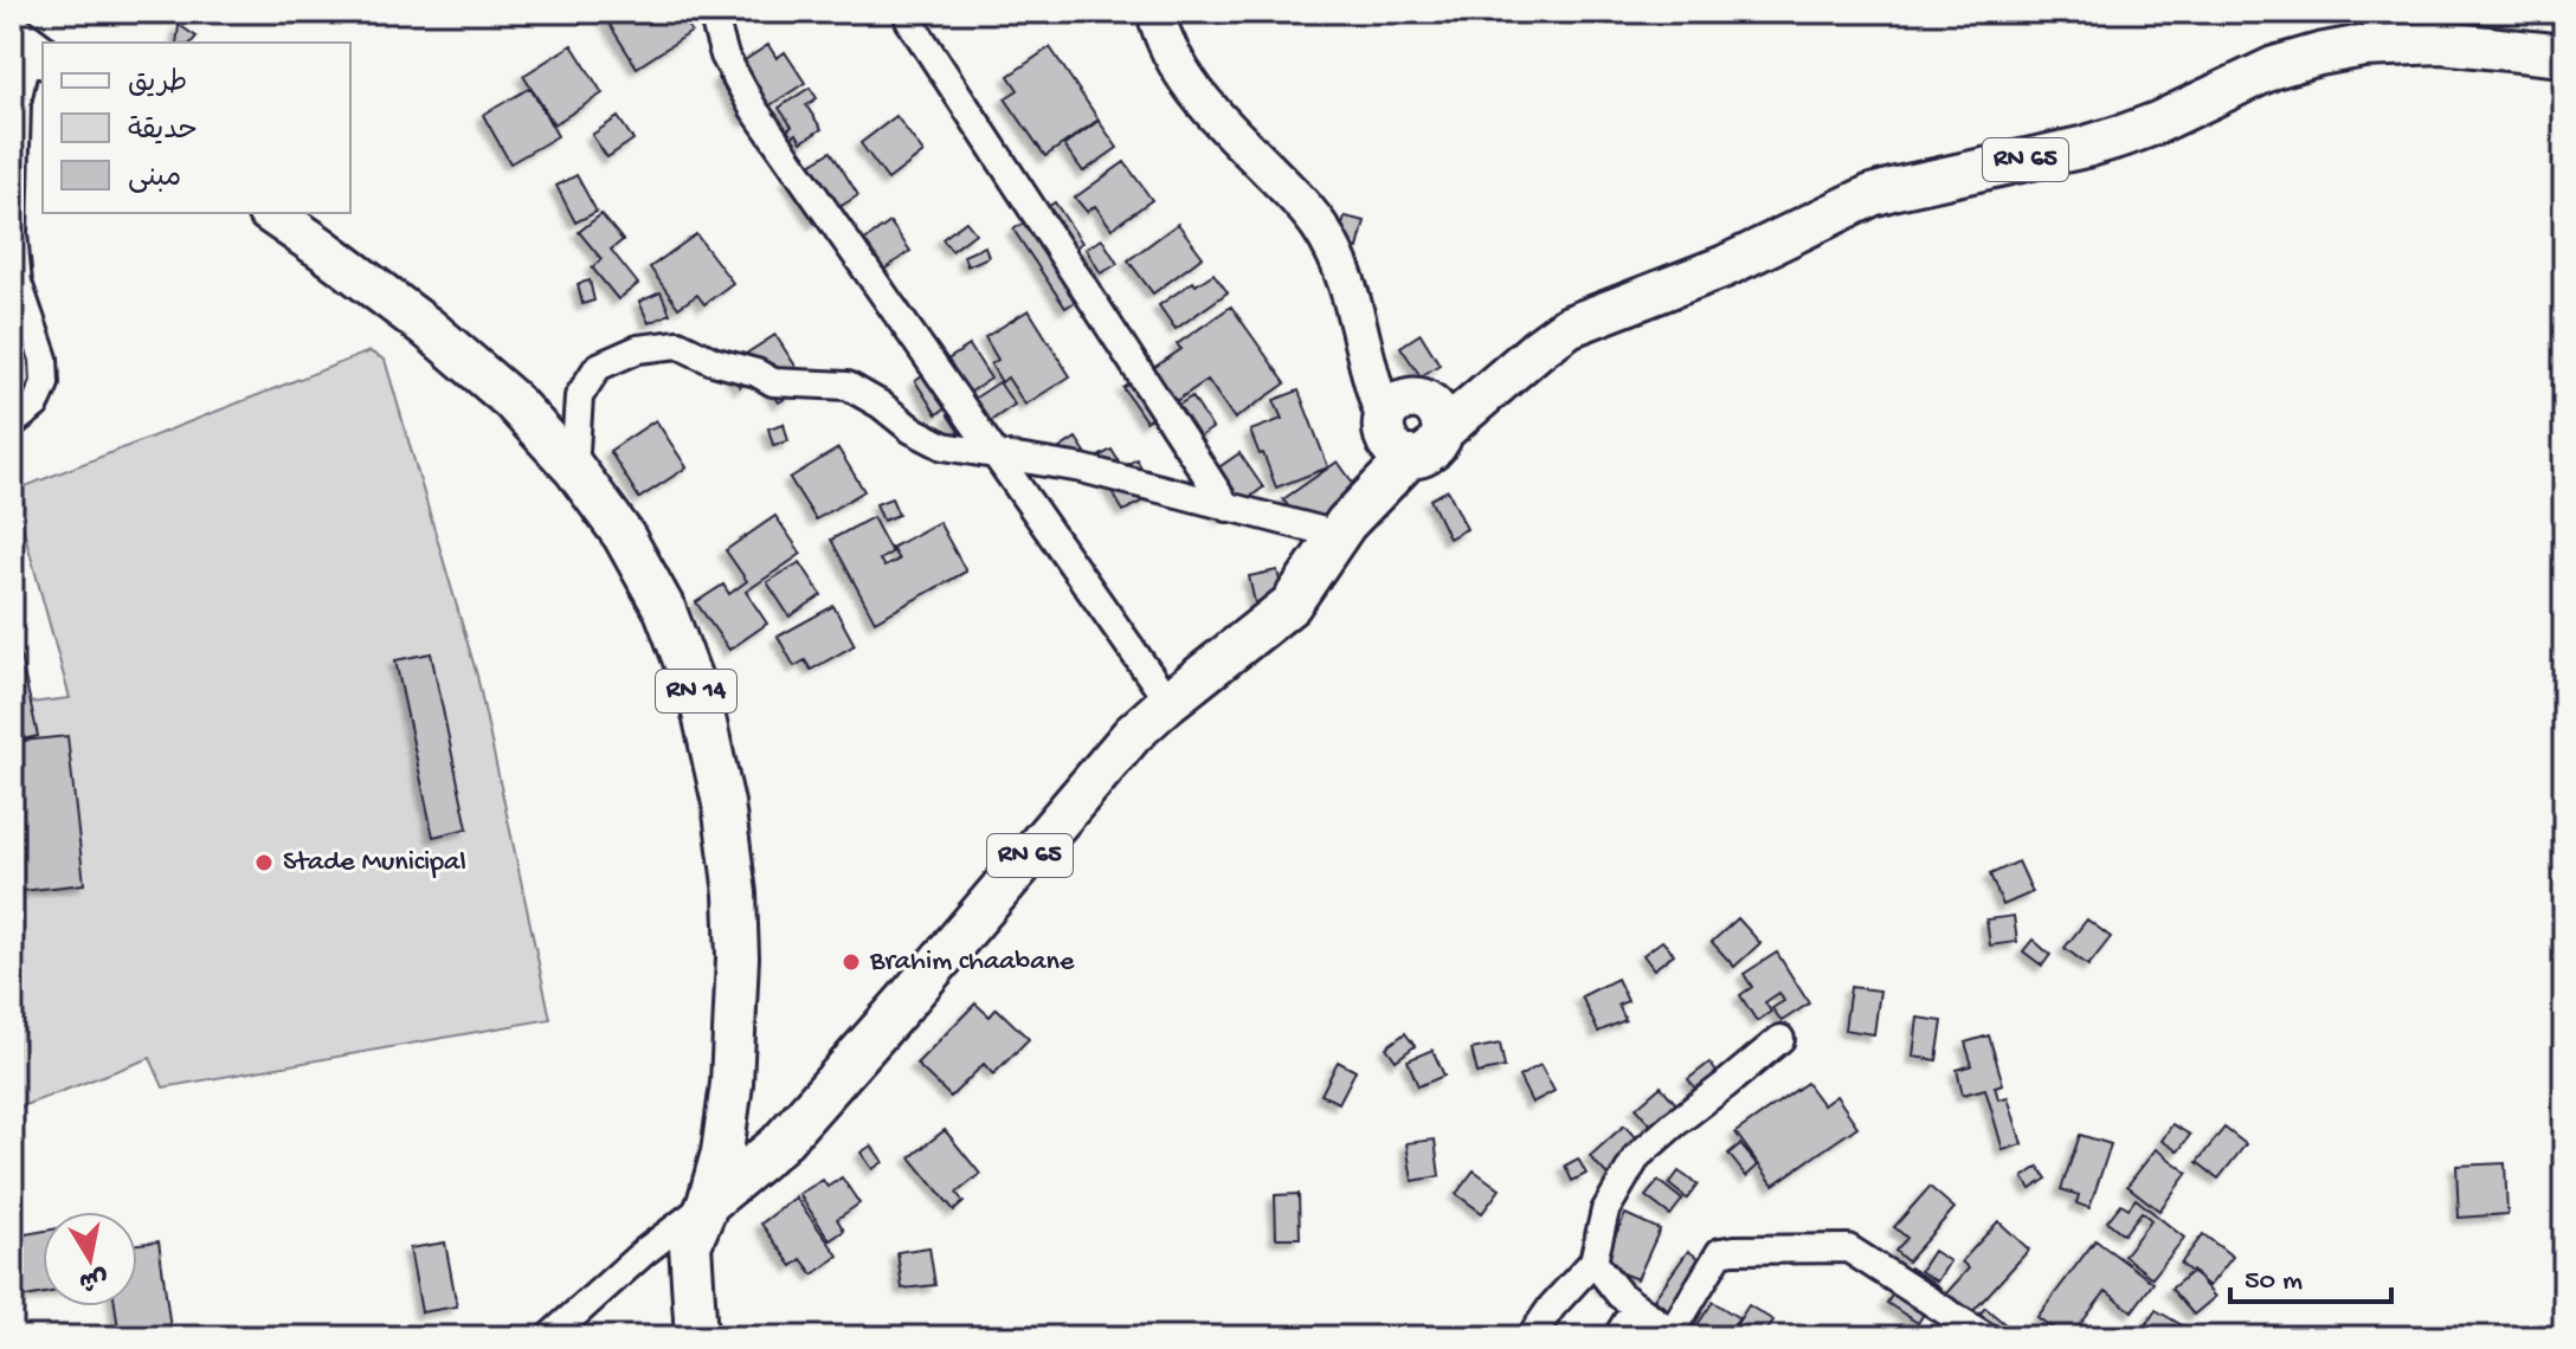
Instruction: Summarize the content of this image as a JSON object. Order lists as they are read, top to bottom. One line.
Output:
{"streets":{"main road":["RN 65","RN 14"]},"crossings":[["RN 65","RN 14"]],"places":["Stade Municipal","Brahim chaabane"],"legend":["طريق","حديقة","مبنى"],"scale_bar":"50 m","north":"bottom"}
